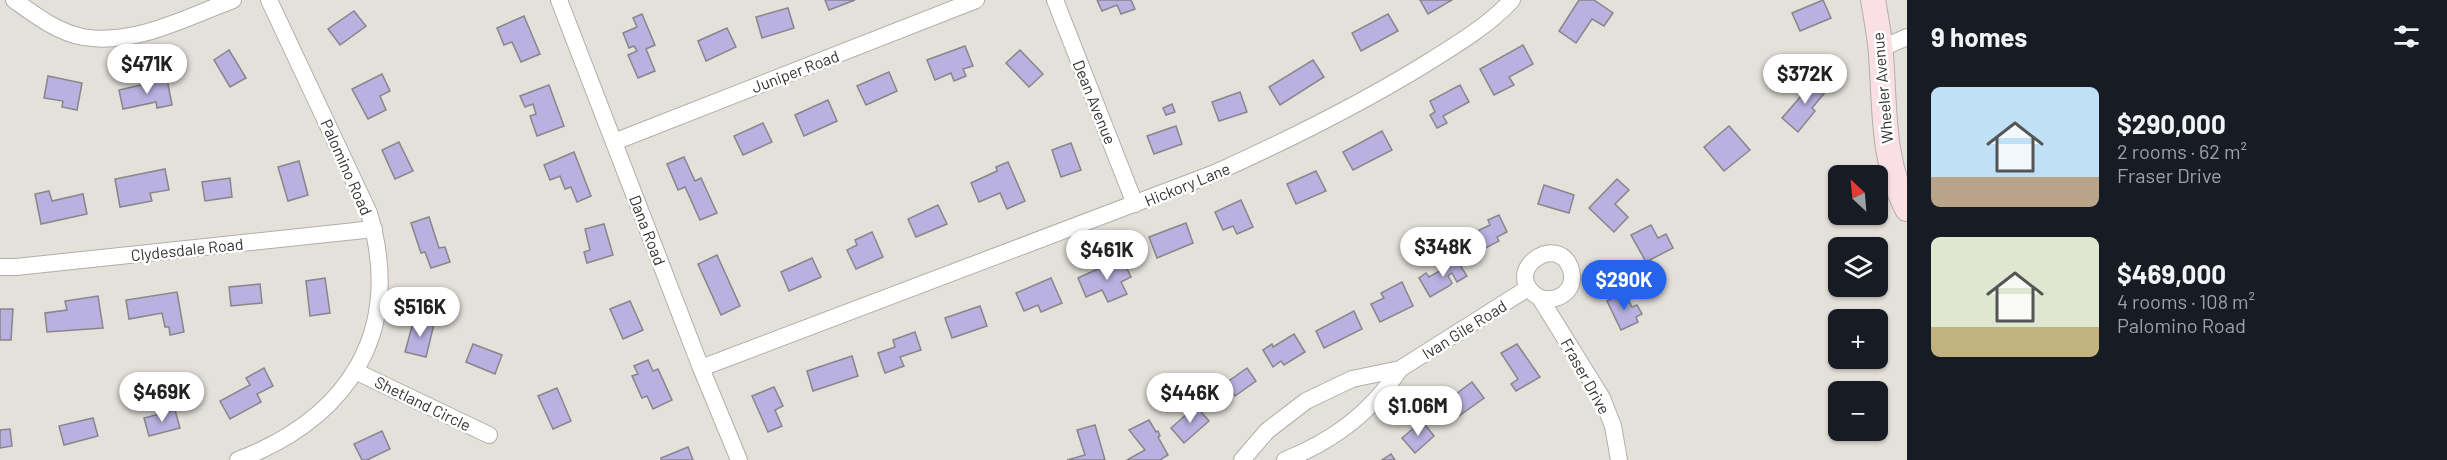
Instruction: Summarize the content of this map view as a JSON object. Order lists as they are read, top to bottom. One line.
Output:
{"streets":{"street":["Juniper Road","Wheeler Avenue","Dean Avenue","Palomino Road","Hickory Lane","Dana Road","Clydesdale Road","Ivan Gile Road","Fraser Drive","Shetland Circle"]},"crossings":[["Juniper Road","Dana Road"],["Dean Avenue","Hickory Lane"],["Palomino Road","Clydesdale Road"],["Palomino Road","Shetland Circle"],["Hickory Lane","Dana Road"],["Ivan Gile Road","Fraser Drive"]],"north":"top left","page":{"heading":"9 homes","price":["$471K","$372K","$348K","$461K","$290K","$516K","$469K","$446K","$1.06M"],"list":[{"name":"$290,000","note":"2 rooms · 62 m² · Fraser Drive"},{"name":"$469,000","note":"4 rooms · 108 m² · Palomino Road"}],"map_buttons":["+","−"]}}
